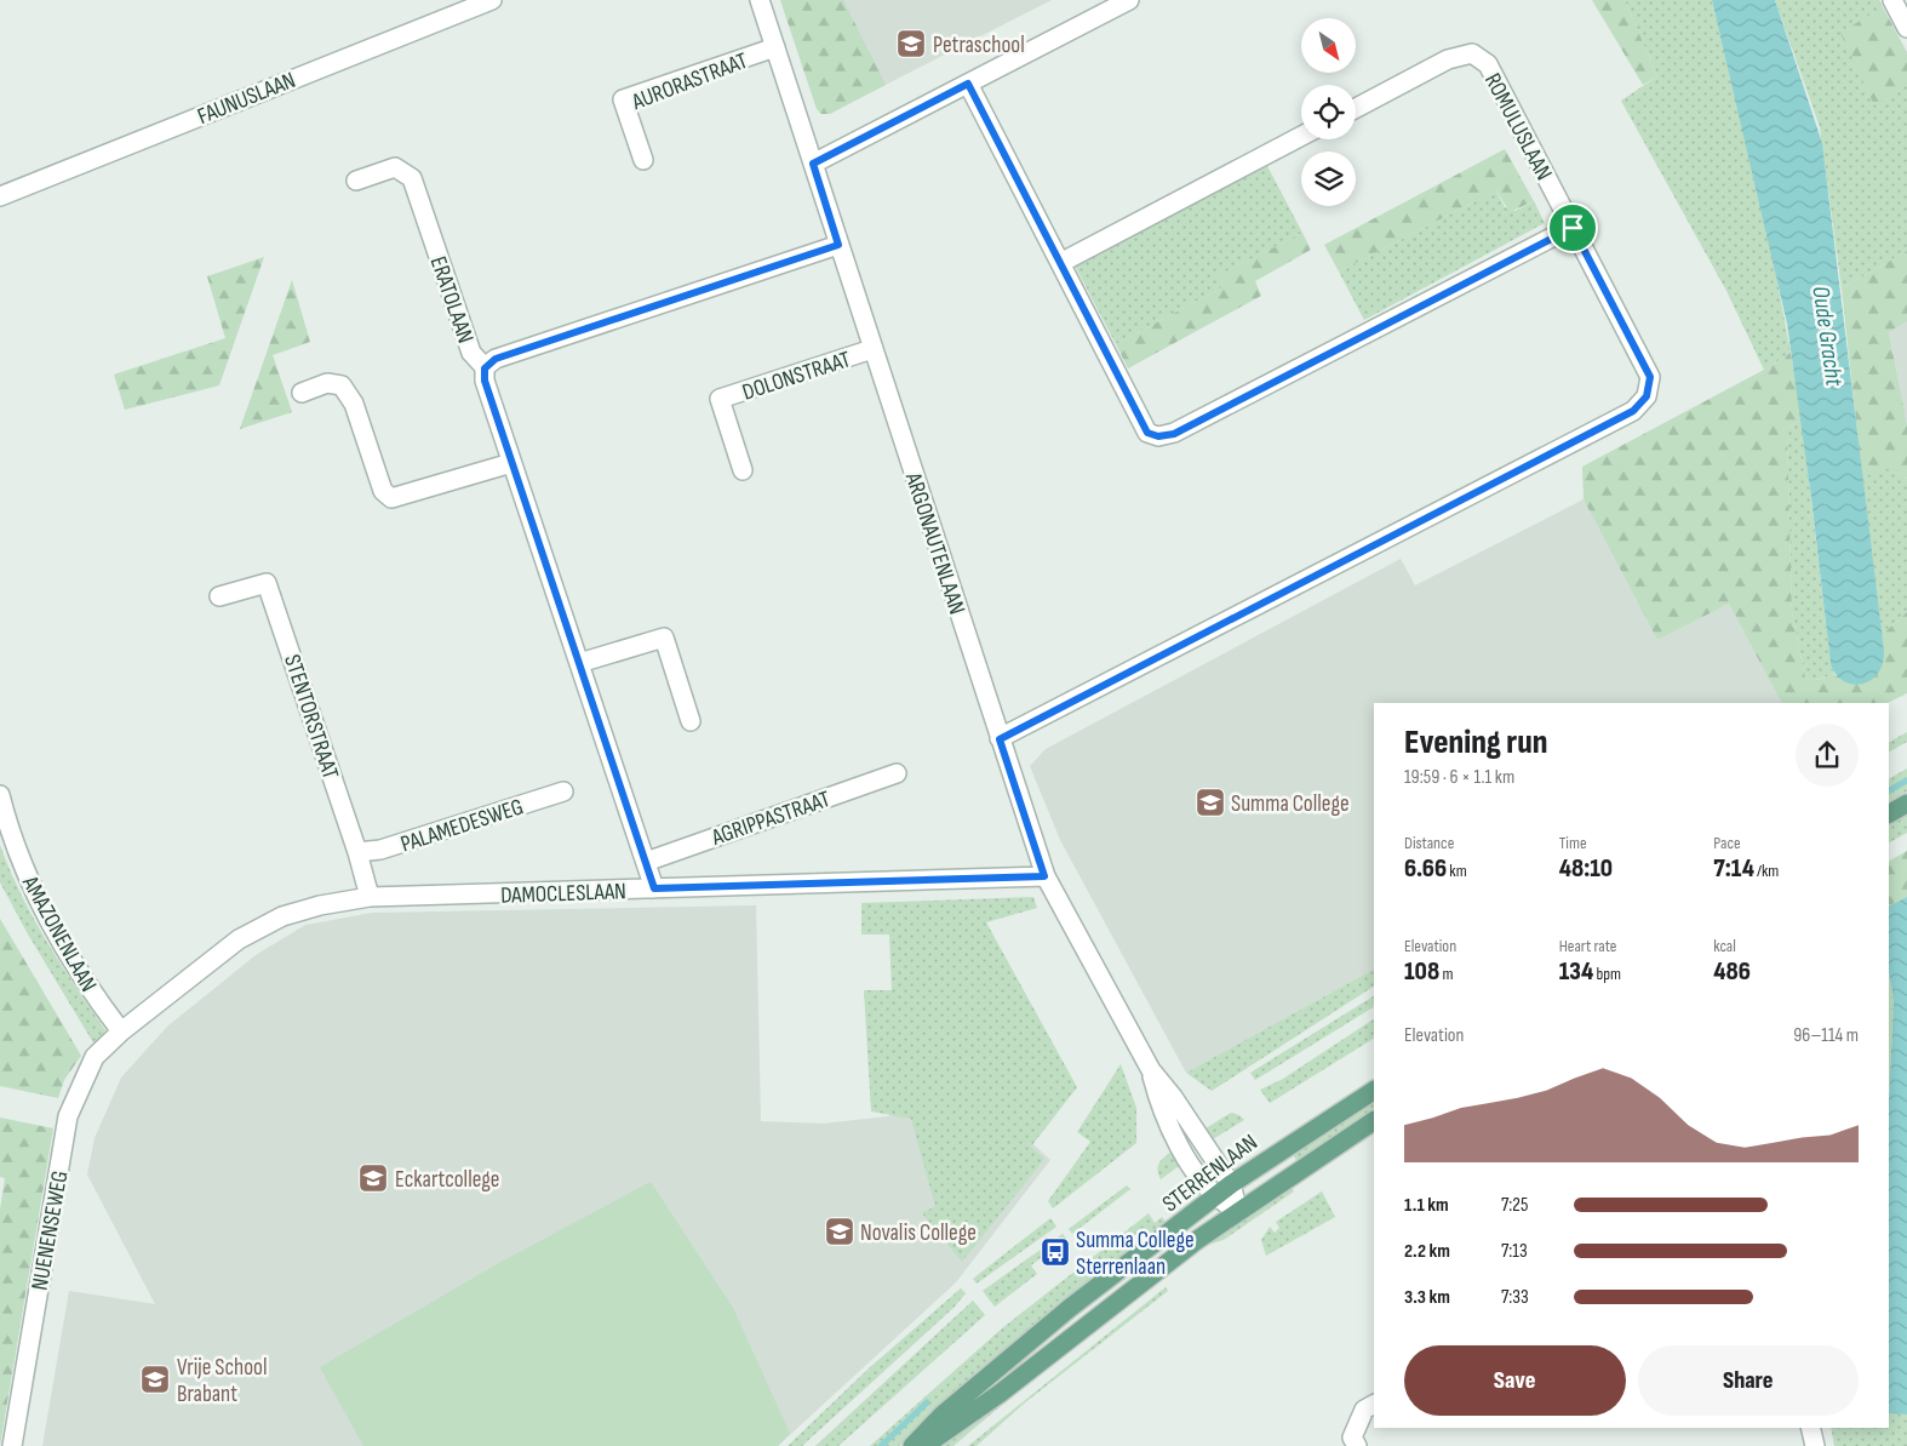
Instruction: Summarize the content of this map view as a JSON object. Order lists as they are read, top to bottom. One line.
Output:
{"streets":{"main road":["STERRENLAAN"],"street":["AURORASTRAAT","FAUNUSLAAN","ROMULUSLAAN","ERATOLAAN","DOLONSTRAAT","ARGONAUTENLAAN","STENTORSTRAAT","AGRIPPASTRAAT","PALAMEDESWEG","DAMOCLESLAAN","AMAZONENLAAN","NUENENSEWEG"]},"crossings":[["AURORASTRAAT","ARGONAUTENLAAN"],["ROMULUSLAAN","ARGONAUTENLAAN"],["ERATOLAAN","AGRIPPASTRAAT"],["ERATOLAAN","DAMOCLESLAAN"],["DOLONSTRAAT","ARGONAUTENLAAN"],["ARGONAUTENLAAN","DAMOCLESLAAN"],["ARGONAUTENLAAN","STERRENLAAN"],["STENTORSTRAAT","PALAMEDESWEG"],["STENTORSTRAAT","DAMOCLESLAAN"],["DAMOCLESLAAN","AMAZONENLAAN"],["DAMOCLESLAAN","NUENENSEWEG"],["AMAZONENLAAN","NUENENSEWEG"]],"water":["Oude Gracht"],"places":{"school or university":["Petraschool","Summa College","Eckartcollege","Novalis College","Vrije School Brabant"],"bus stop":["Summa College Sterrenlaan"]},"north":"bottom right","page":{"heading":["Evening run","19:59 · 6 × 1.1 km"],"stats":[["Distance","6.66 km"],["Time","48:10"],["Pace","7:14 /km"],["Elevation","108 m"],["Heart rate","134 bpm"],["kcal","486"]],"chart":["Elevation","96–114 m"],"list":[{"name":"1.1 km","note":"7:25"},{"name":"2.2 km","note":"7:13"},{"name":"3.3 km","note":"7:33"}],"buttons":["Save","Share"]}}
